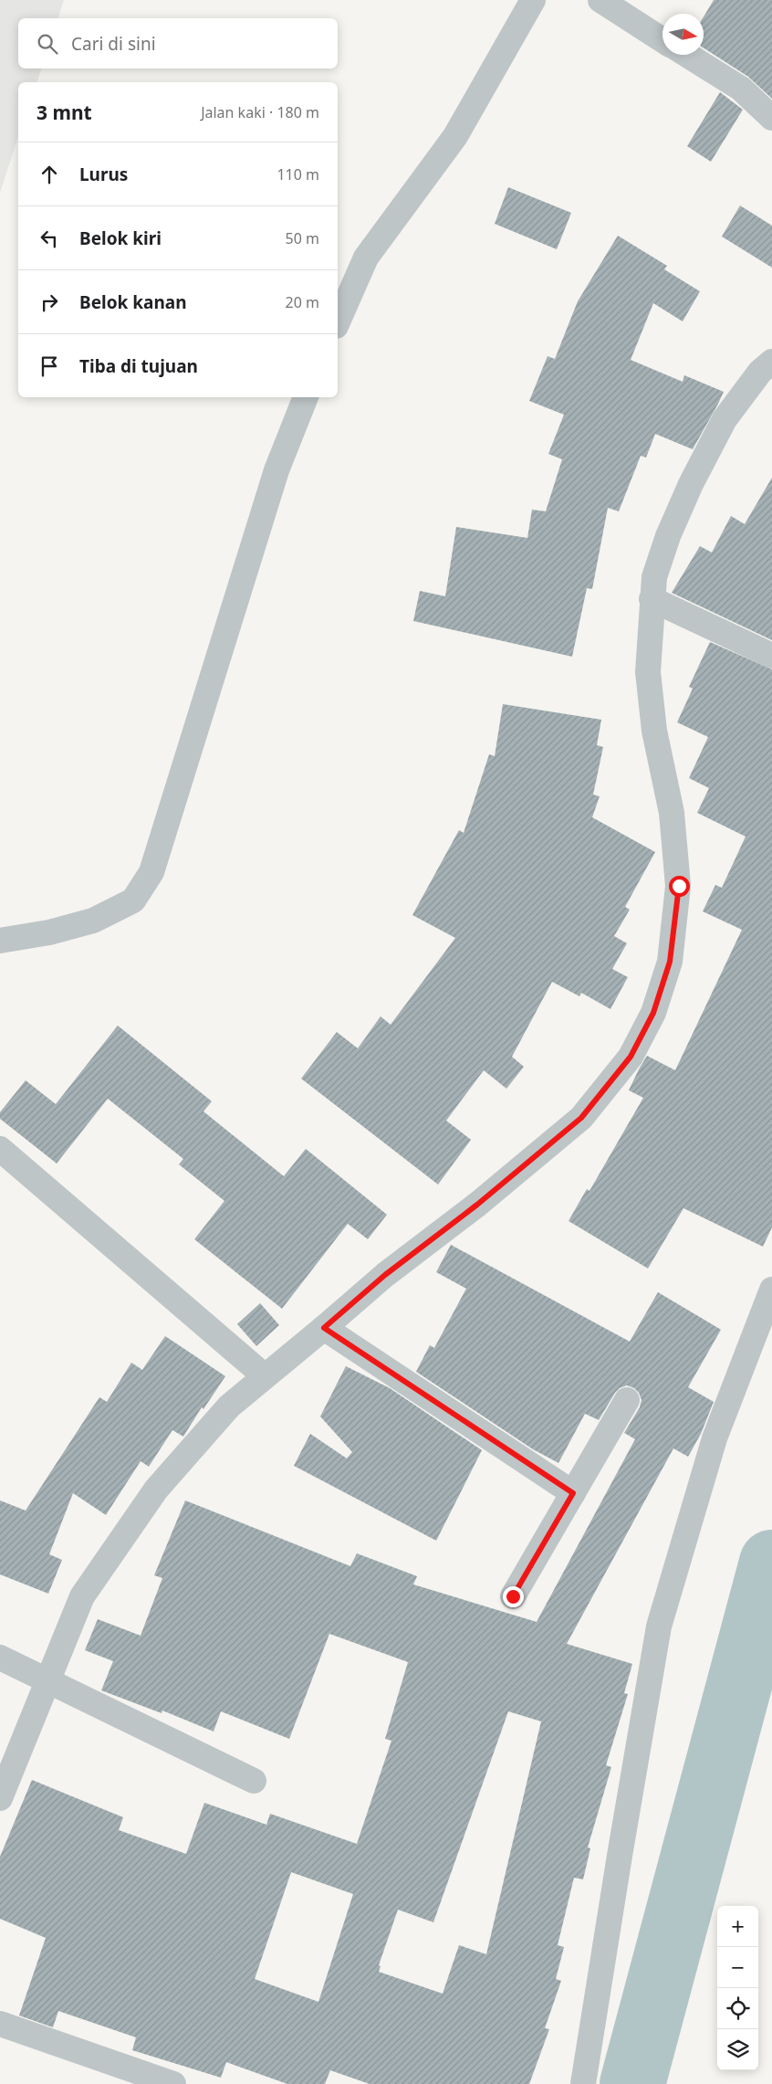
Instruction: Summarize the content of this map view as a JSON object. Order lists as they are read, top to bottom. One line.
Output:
{"north":"right","page":{"search":"Cari di sini","heading":["3 mnt","Jalan kaki · 180 m"],"list":[["Lurus","110 m"],["Belok kiri","50 m"],["Belok kanan","20 m"],"Tiba di tujuan"],"map_buttons":["+","−"]}}
